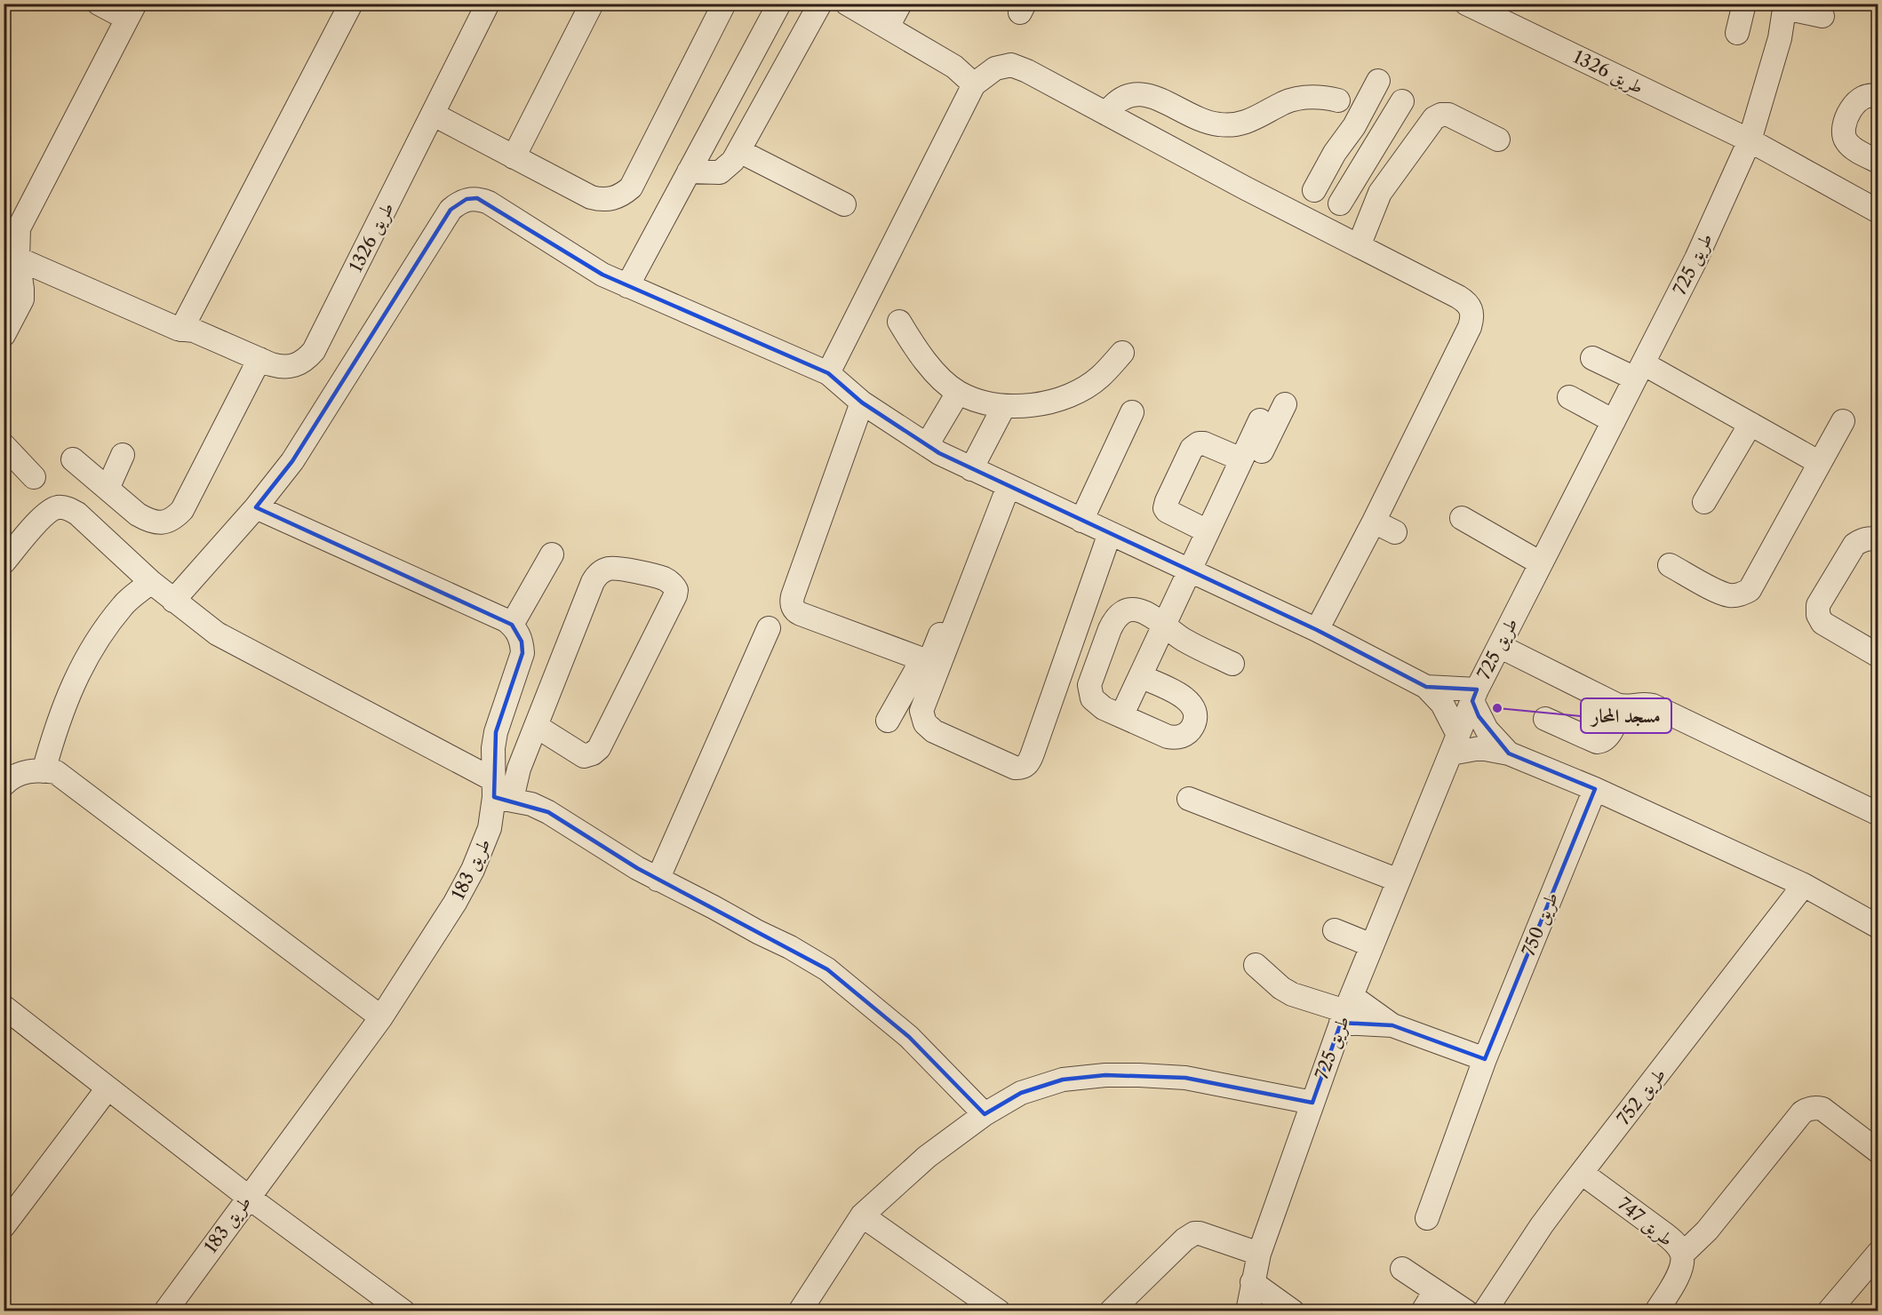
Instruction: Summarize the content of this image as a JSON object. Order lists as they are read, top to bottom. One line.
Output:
{"streets":{"street":["طريق 1326","طريق 725","طريق 183","طريق 750","طريق 752","طريق 747"]},"crossings":[["طريق 1326","طريق 725"],["طريق 752","طريق 747"]],"places":["مسجد المحار"]}
